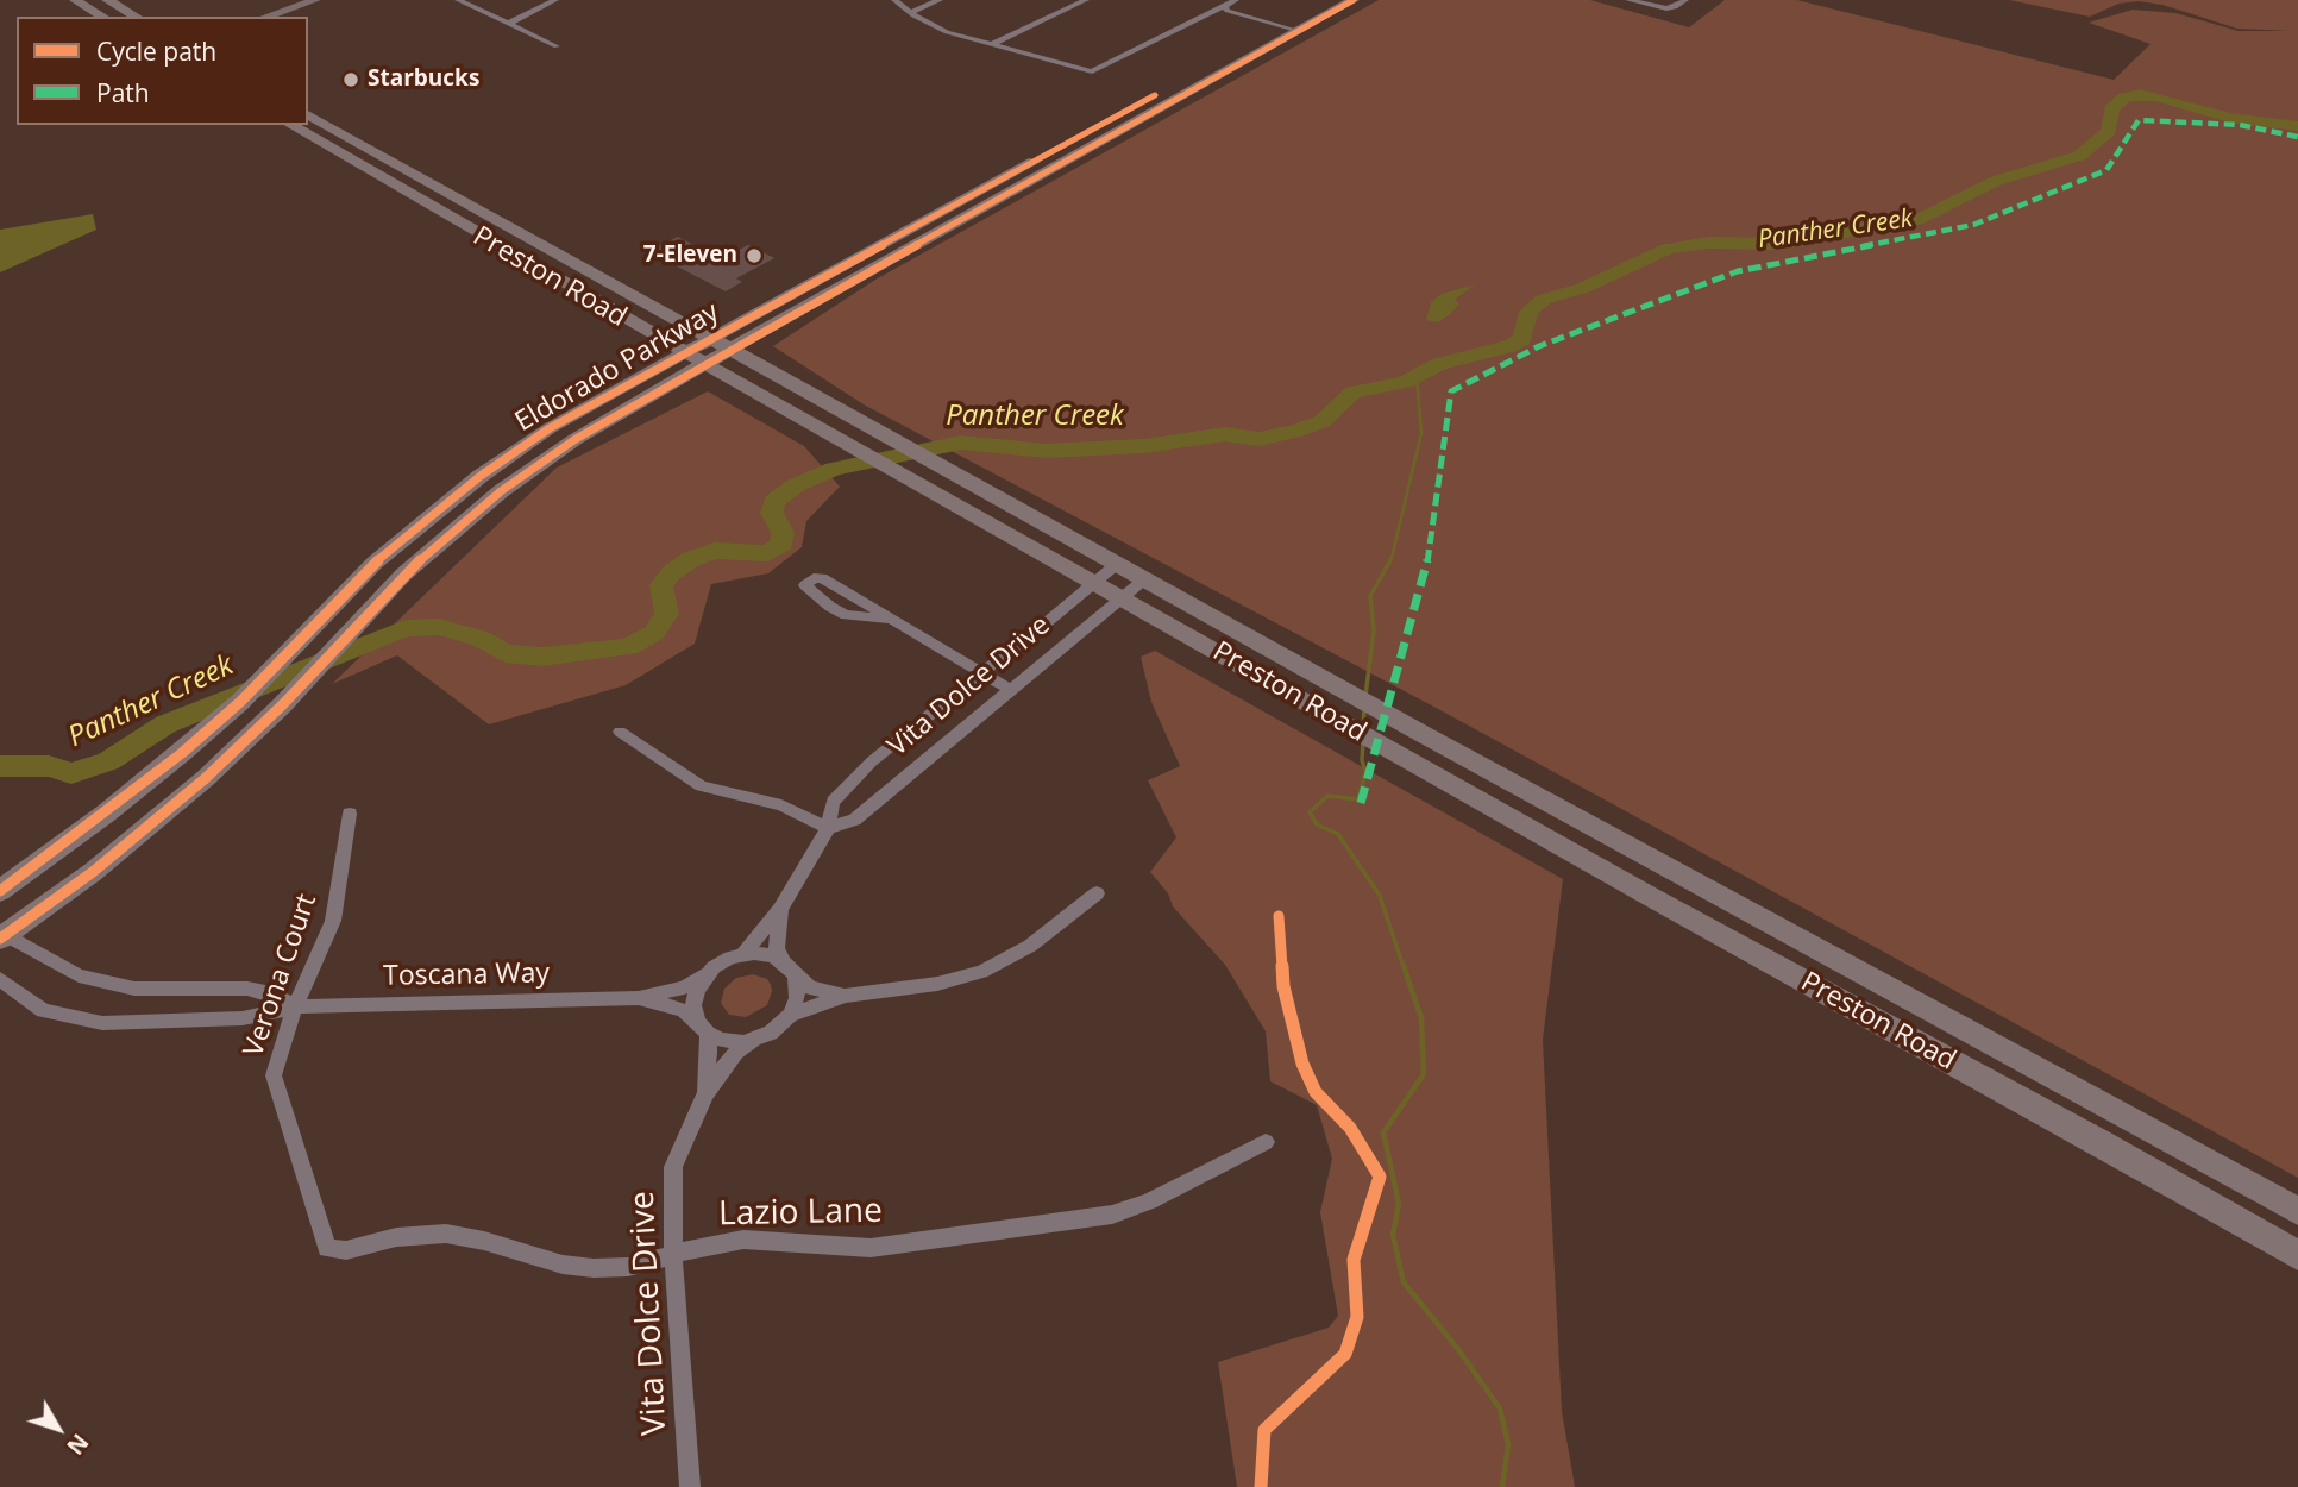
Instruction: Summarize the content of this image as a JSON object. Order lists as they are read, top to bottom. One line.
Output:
{"streets":{"main road":["Preston Road","Eldorado Parkway"],"street":["Vita Dolce Drive","Verona Court","Toscana Way","Lazio Lane"]},"crossings":[["Preston Road","Eldorado Parkway"],["Preston Road","Vita Dolce Drive"],["Eldorado Parkway","Toscana Way"],["Vita Dolce Drive","Toscana Way"],["Vita Dolce Drive","Lazio Lane"],["Verona Court","Toscana Way"],["Verona Court","Lazio Lane"]],"water":["Panther Creek"],"places":["Starbucks","7-Eleven"],"legend":["Cycle path","Path"],"north":"bottom right"}
